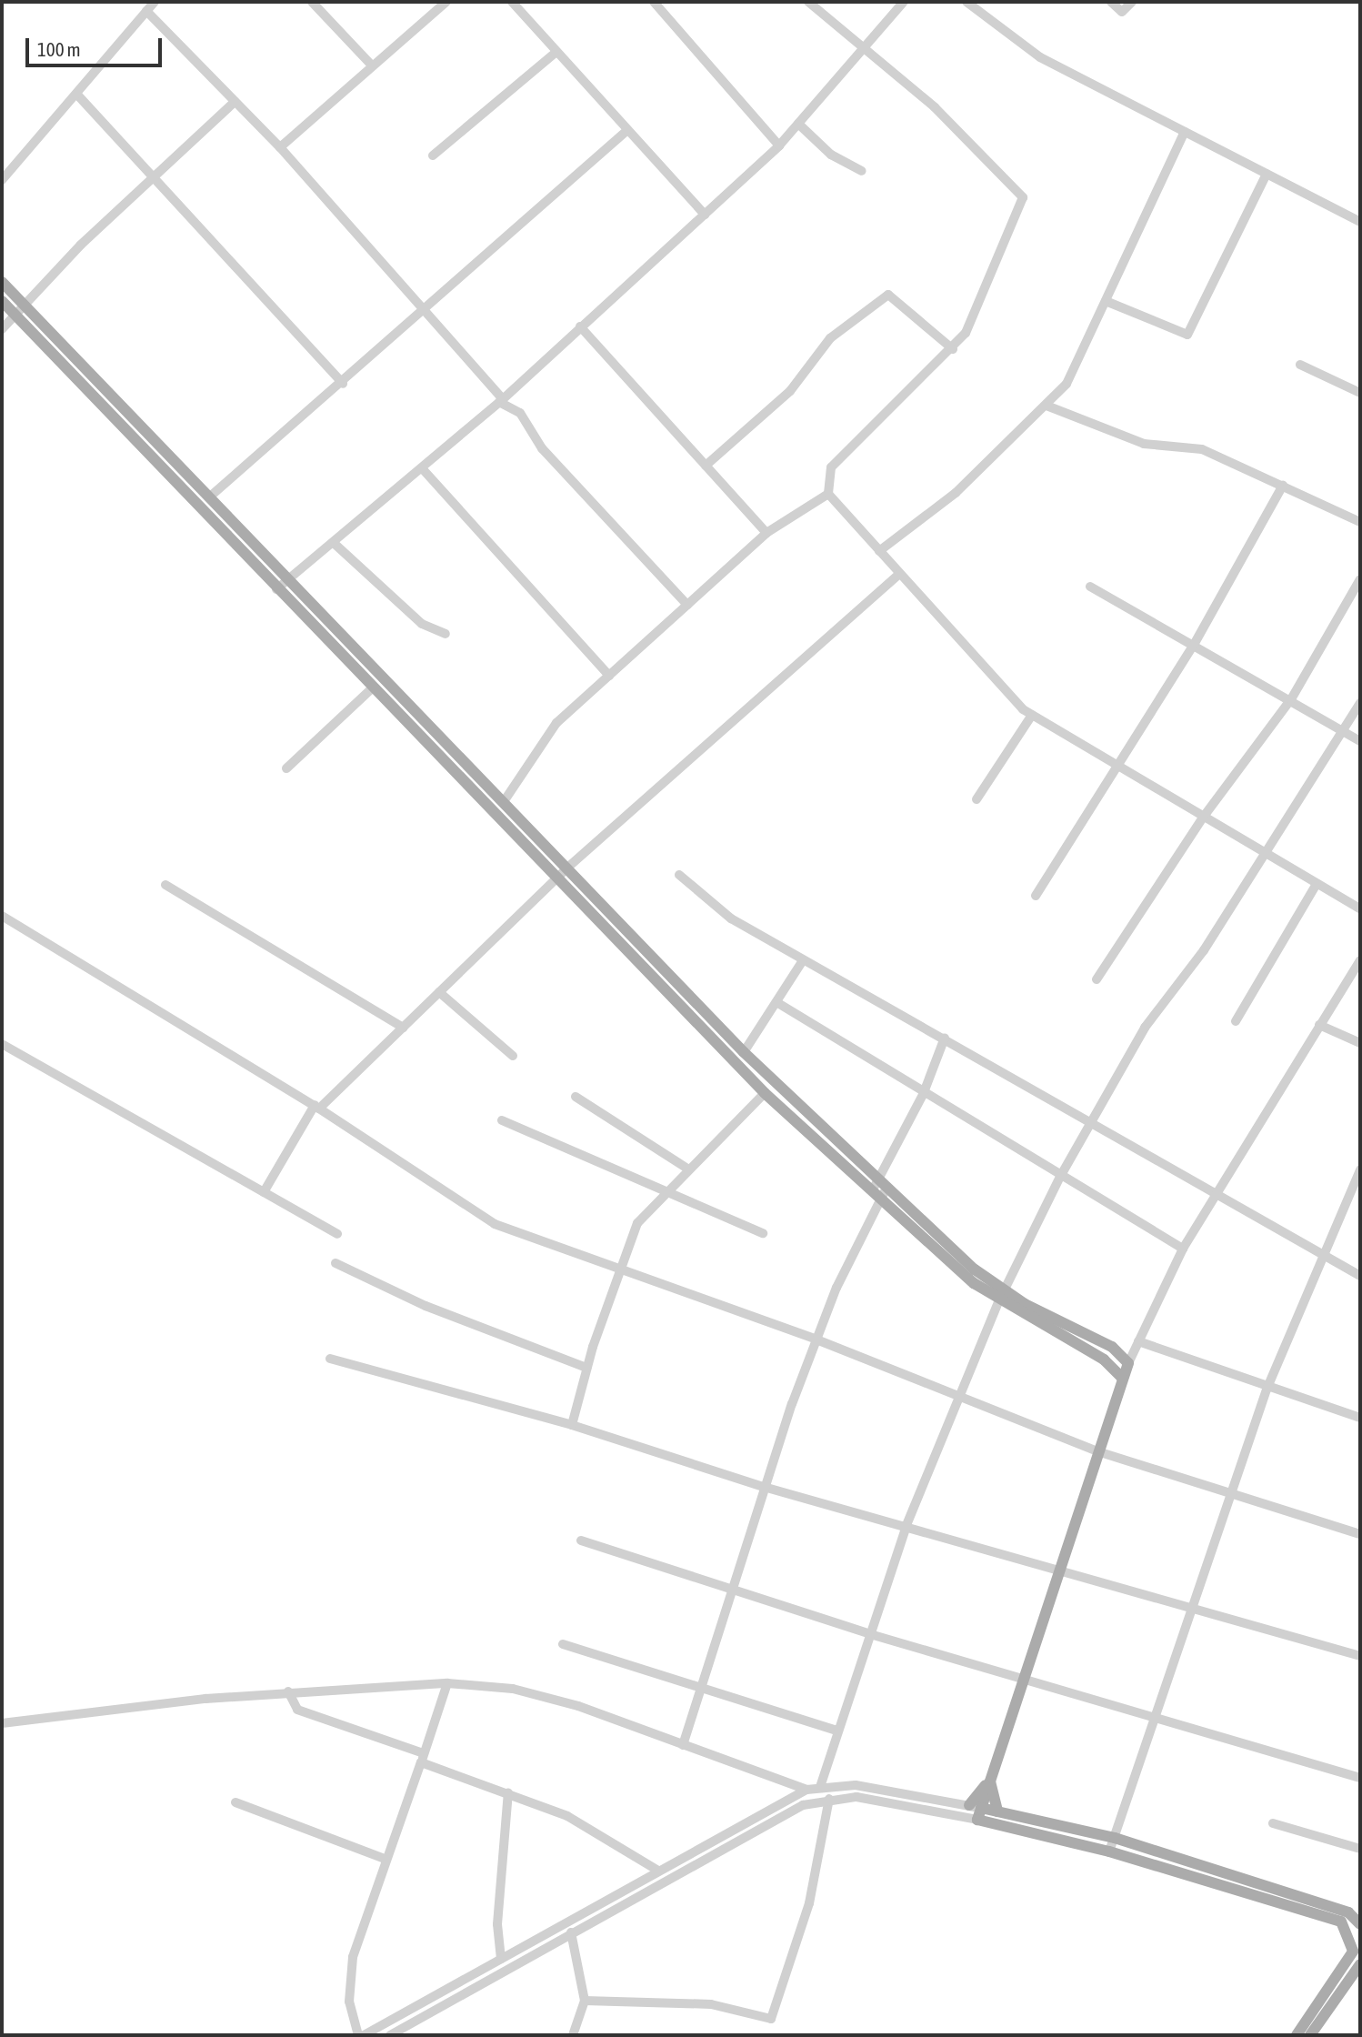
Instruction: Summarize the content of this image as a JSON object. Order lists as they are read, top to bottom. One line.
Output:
{"scale_bar":"100 m"}
